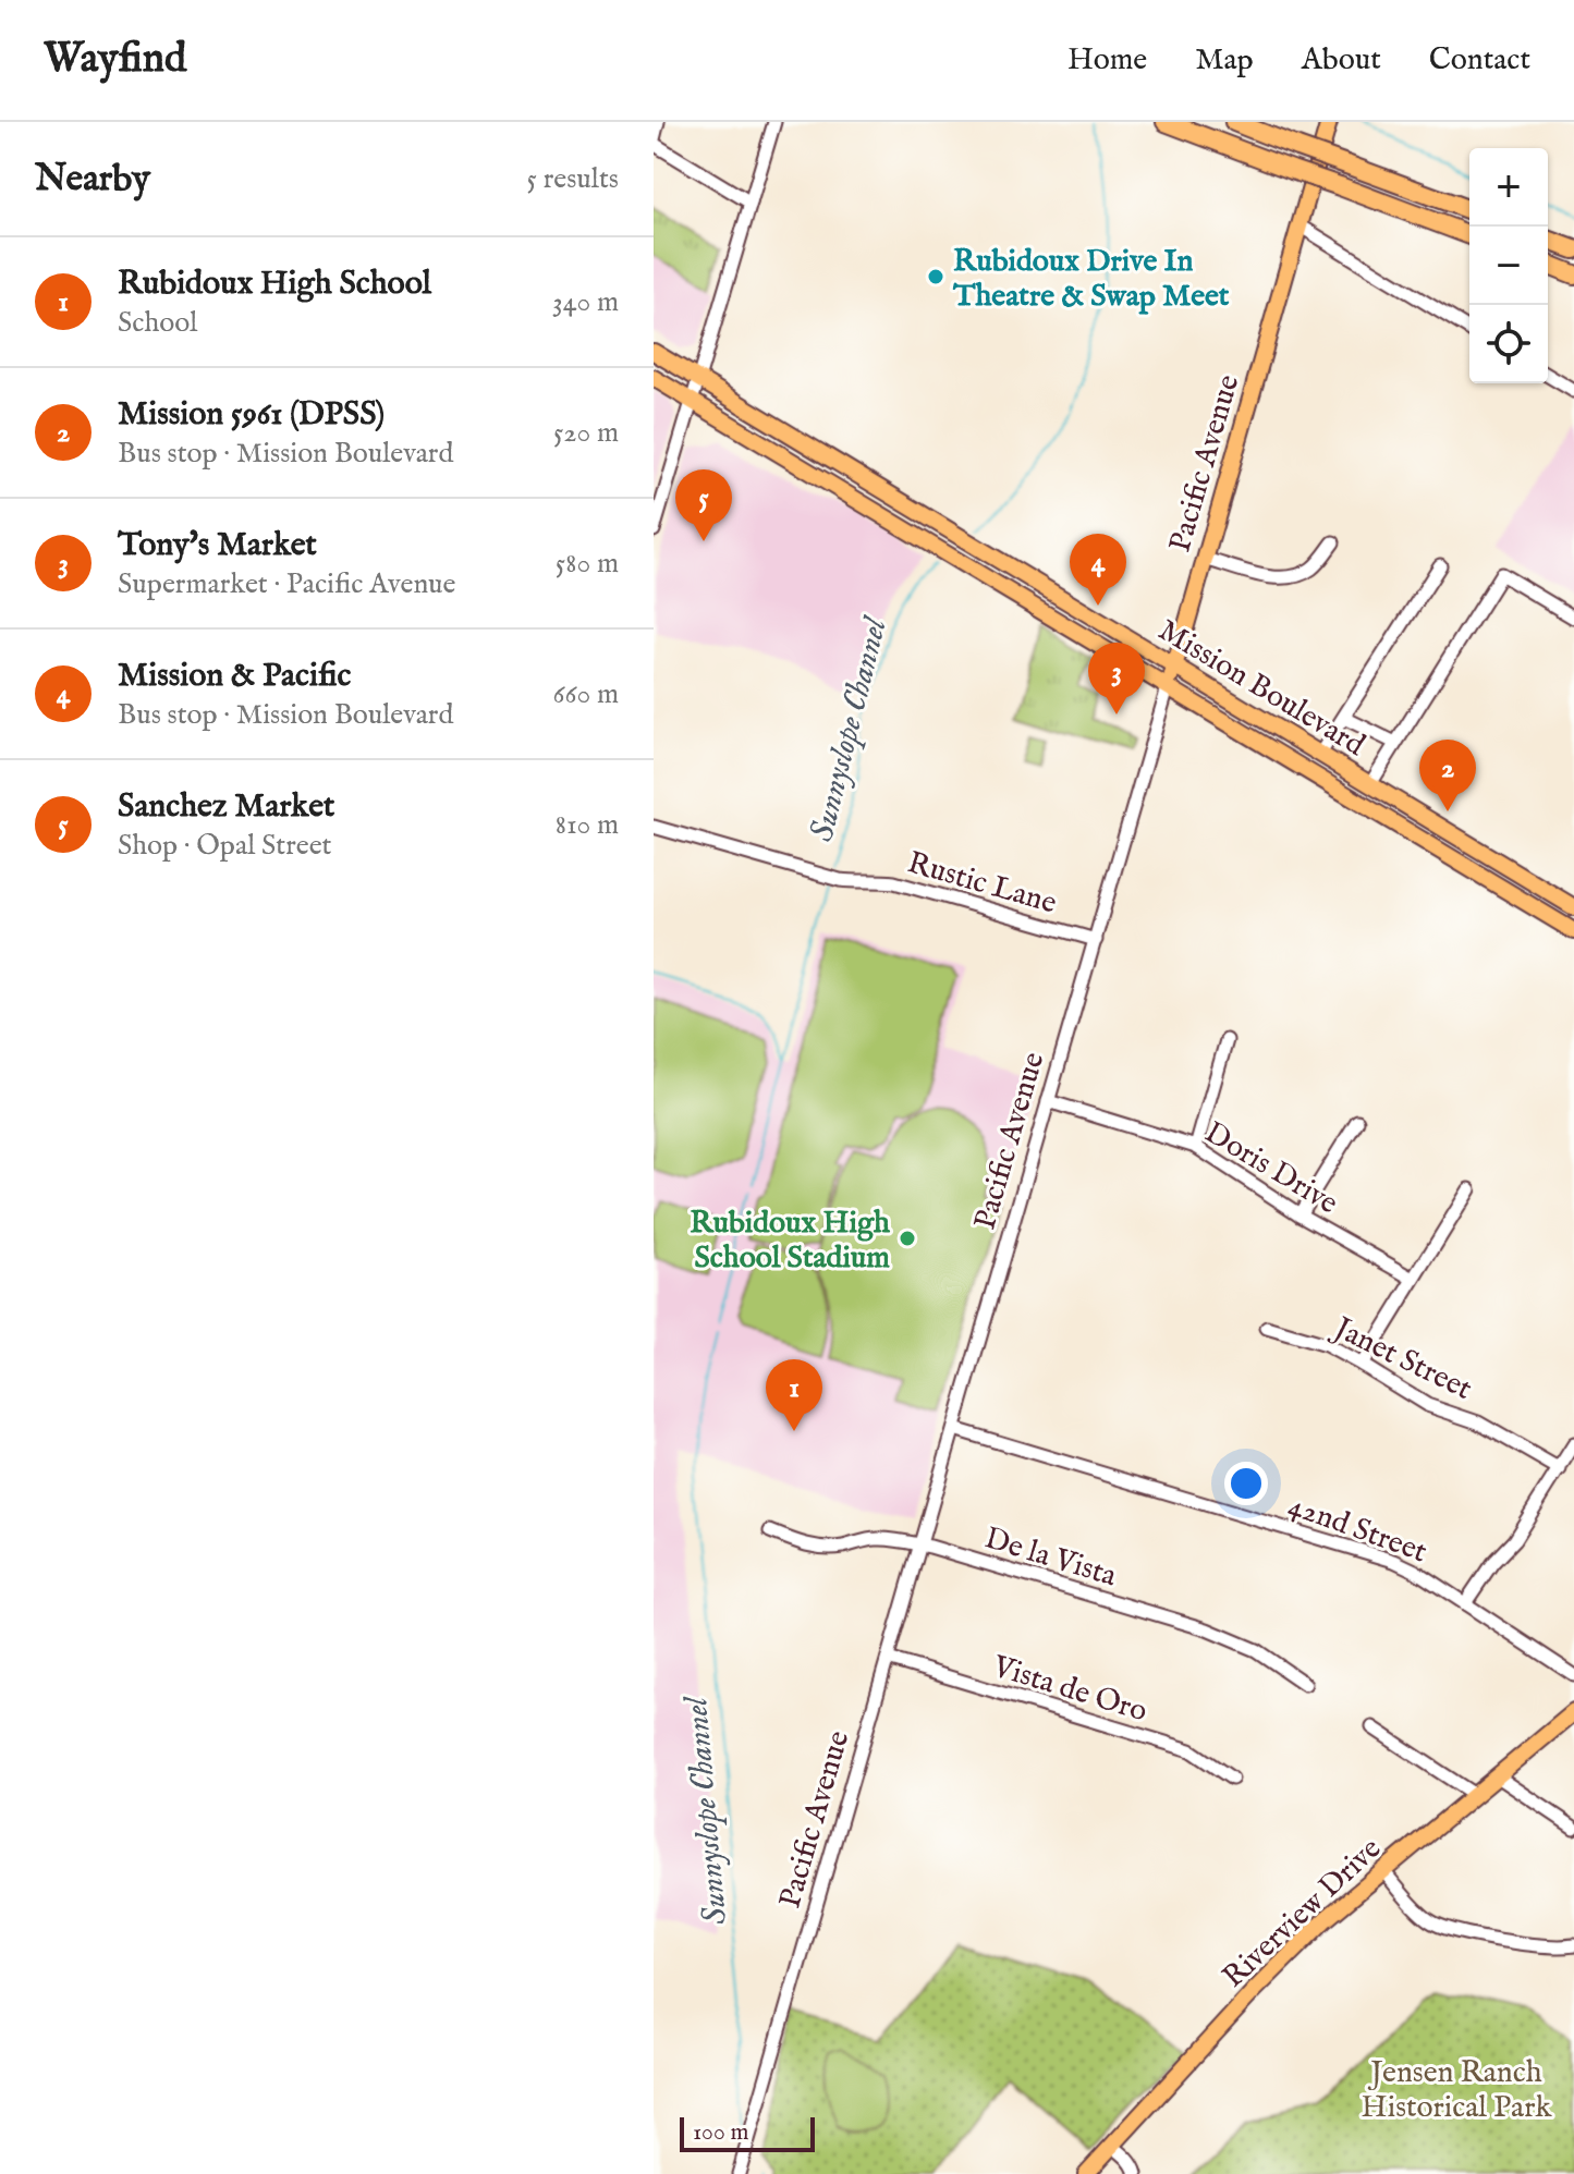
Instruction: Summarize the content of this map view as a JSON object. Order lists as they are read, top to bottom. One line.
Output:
{"streets":{"main road":["Pacific Avenue","Mission Boulevard","Riverview Drive"],"street":["Rustic Lane","Doris Drive","Janet Street","42nd Street","De la Vista","Vista de Oro"]},"crossings":[["Pacific Avenue","Mission Boulevard"],["Pacific Avenue","Rustic Lane"],["Pacific Avenue","Doris Drive"],["Pacific Avenue","42nd Street"],["Pacific Avenue","De la Vista"],["Pacific Avenue","Vista de Oro"]],"water":["Sunnyslope Channel"],"parks":["Jensen Ranch Historical Park"],"places":["Rubidoux Drive In Theatre & Swap Meet","Rubidoux High School Stadium"],"scale_bar":"100 m","page":{"header":"Wayfind","nav":["Home","Map","About","Contact"],"heading":["Nearby","5 results"],"map_buttons":["+","−"],"list":[{"mark":"1","name":"Rubidoux High School","note":"School","value":"340 m"},{"mark":"2","name":"Mission 5961 (DPSS)","note":"Bus stop · Mission Boulevard","value":"520 m"},{"mark":"3","name":"Tony's Market","note":"Supermarket · Pacific Avenue","value":"580 m"},{"mark":"4","name":"Mission & Pacific","note":"Bus stop · Mission Boulevard","value":"660 m"},{"mark":"5","name":"Sanchez Market","note":"Shop · Opal Street","value":"810 m"}],"pins":["5","4","3","2","1"],"scale":"100 m"}}
